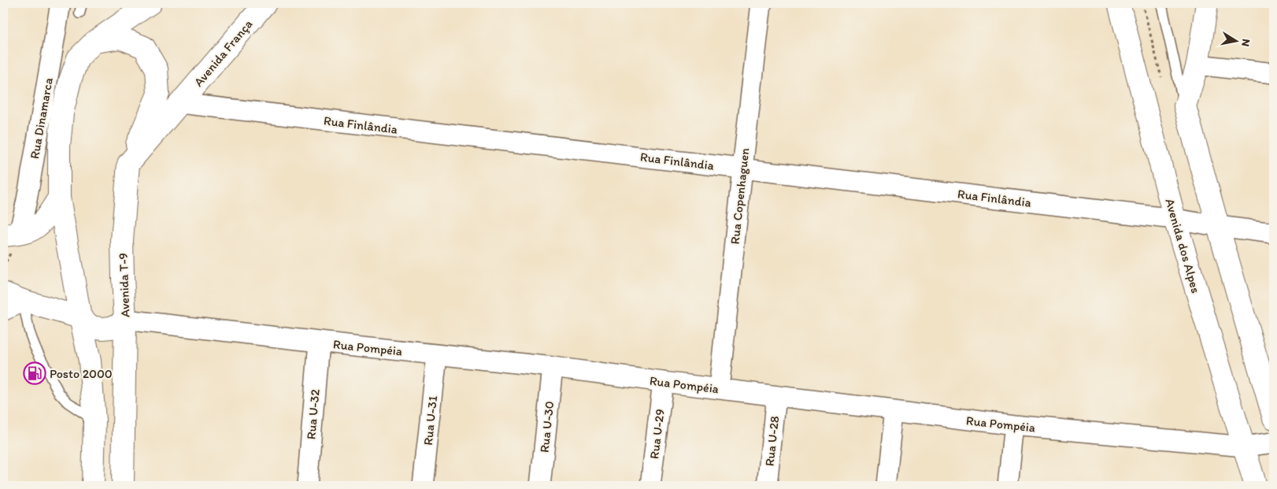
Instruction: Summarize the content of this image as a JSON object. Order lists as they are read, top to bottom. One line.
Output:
{"streets":{"main road":["Avenida França","Avenida dos Alpes","Avenida T-9"],"street":["Rua Dinamarca","Rua Finlândia","Rua Copenhaguen","Rua Pompéia","Rua U-32","Rua U-31","Rua U-30","Rua U-29","Rua U-28"]},"crossings":[["Avenida França","Rua Finlândia"],["Rua Finlândia","Rua Copenhaguen"],["Rua Finlândia","Avenida dos Alpes"],["Rua Copenhaguen","Rua Pompéia"],["Avenida dos Alpes","Rua Pompéia"],["Avenida T-9","Rua Pompéia"],["Rua Pompéia","Rua U-32"],["Rua Pompéia","Rua U-31"],["Rua Pompéia","Rua U-30"],["Rua Pompéia","Rua U-29"],["Rua Pompéia","Rua U-28"]],"places":{"fuel station":["Posto 2000"]},"north":"right"}
